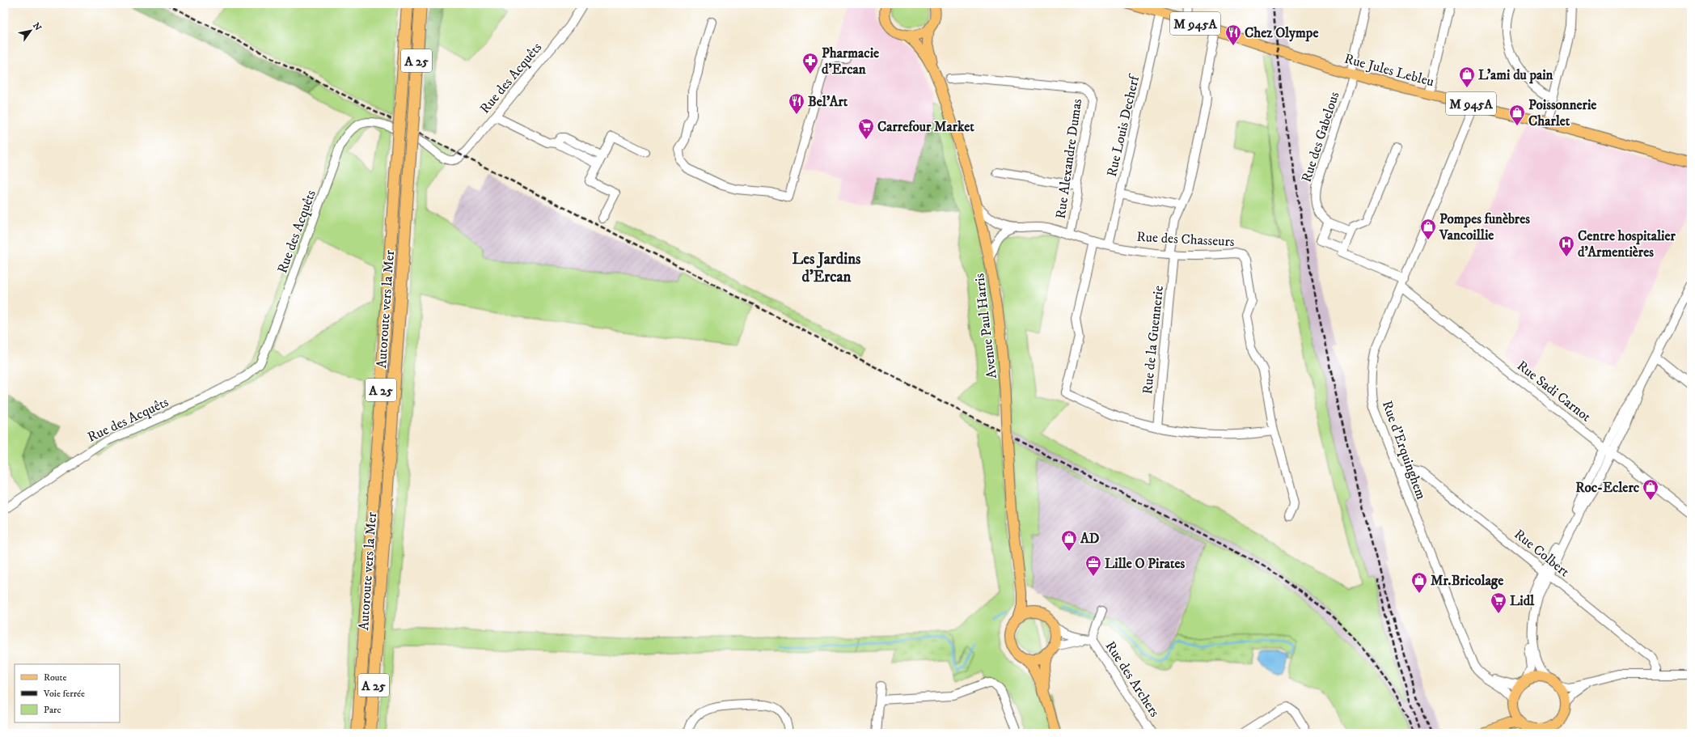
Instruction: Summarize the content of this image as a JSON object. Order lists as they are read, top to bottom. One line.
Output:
{"streets":{"highway":["A 25","Autoroute vers la Mer"],"main road":["M 945A","Rue Jules Lebleu","Avenue Paul Harris"],"street":["Rue des Acquêts","Rue Louis Decherf","Rue des Gabelous","Rue Alexandre Dumas","Rue des Chasseurs","Rue de la Guennerie","Rue Sadi Carnot","Rue d'Erquinghem","Rue Colbert","Rue des Archers"]},"crossings":[["M 945A","Rue Jules Lebleu"],["M 945A","Rue Louis Decherf"],["M 945A","Rue de la Guennerie"],["Rue Jules Lebleu","Rue des Gabelous"],["Rue Jules Lebleu","Rue de la Guennerie"],["Rue Jules Lebleu","Rue d'Erquinghem"],["Rue Louis Decherf","Rue des Chasseurs"],["Rue des Gabelous","Rue Sadi Carnot"],["Rue Alexandre Dumas","Rue des Chasseurs"],["Rue des Chasseurs","Avenue Paul Harris"],["Rue des Chasseurs","Rue de la Guennerie"],["Avenue Paul Harris","Rue des Archers"],["Rue Sadi Carnot","Rue d'Erquinghem"],["Rue d'Erquinghem","Rue Colbert"]],"districts":["Les Jardins d'Ercan"],"places":{"restaurant":["Chez Olympe","Bel'Art"],"pharmacy":["Pharmacie d'Ercan"],"shop":["L’ami du pain","Poissonnerie Charlet","Pompes funèbres Vancoillie","Roc-Eclerc","AD","Mr.Bricolage"],"supermarket":["Carrefour Market","Lidl"],"hospital":["Centre hospitalier d'Armentières"],"office":["Lille O Pirates"]},"legend":["Route","Voie ferrée","Parc"],"north":"top right"}
